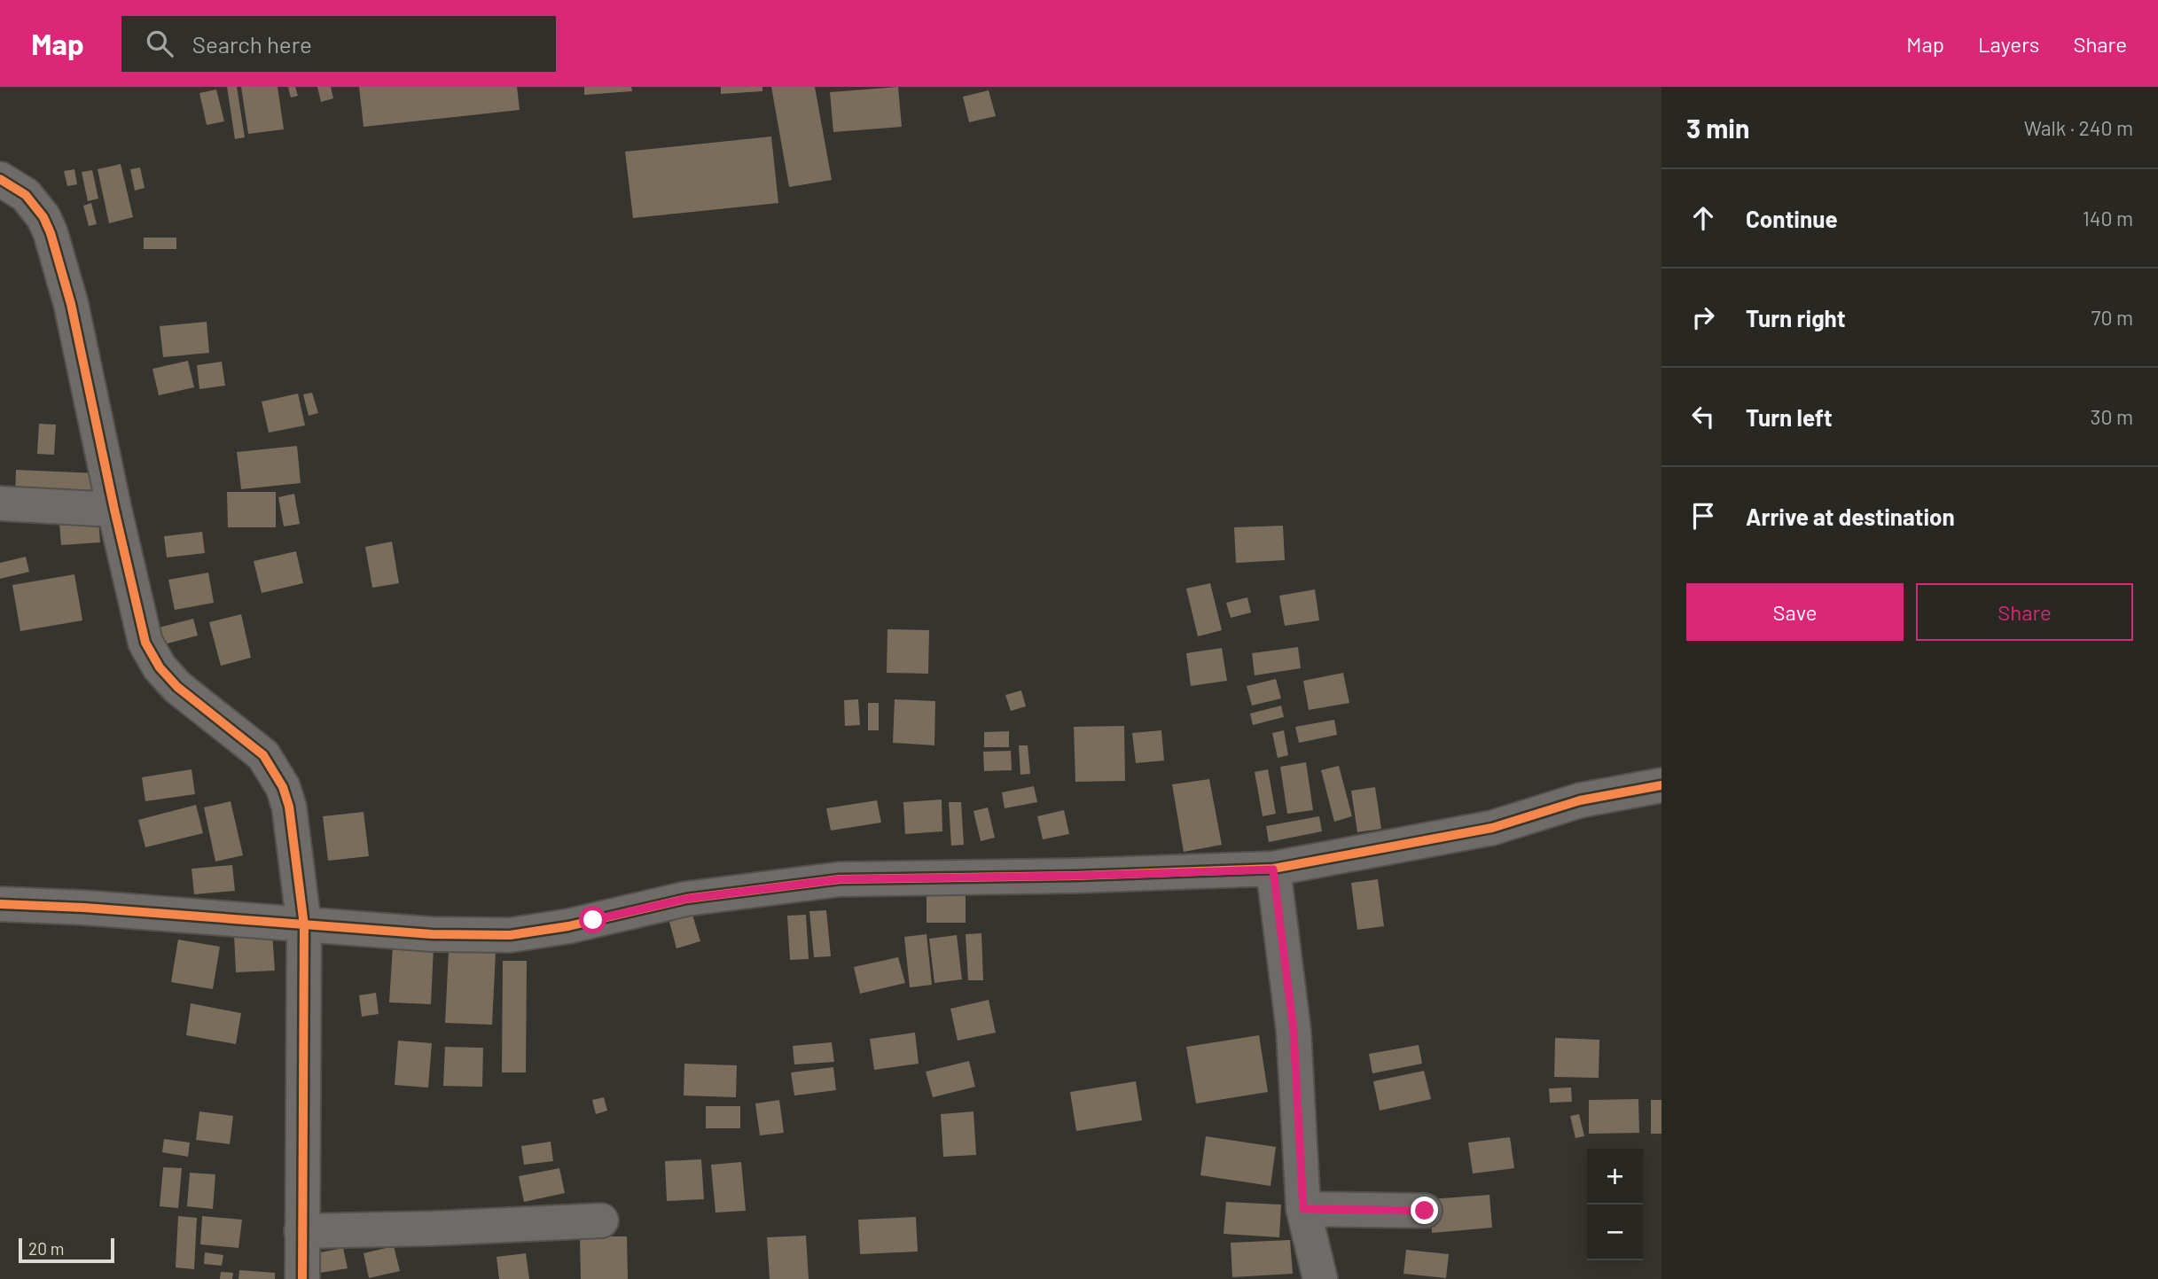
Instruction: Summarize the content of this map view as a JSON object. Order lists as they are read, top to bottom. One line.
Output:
{"scale_bar":"20 m","page":{"header":"Map","search":"Search here","nav":["Map","Layers","Share"],"heading":["3 min","Walk · 240 m"],"list":[["Continue","140 m"],["Turn right","70 m"],["Turn left","30 m"],"Arrive at destination"],"buttons":["Save","Share"],"map_buttons":["+","−"],"scale":"20 m"}}
